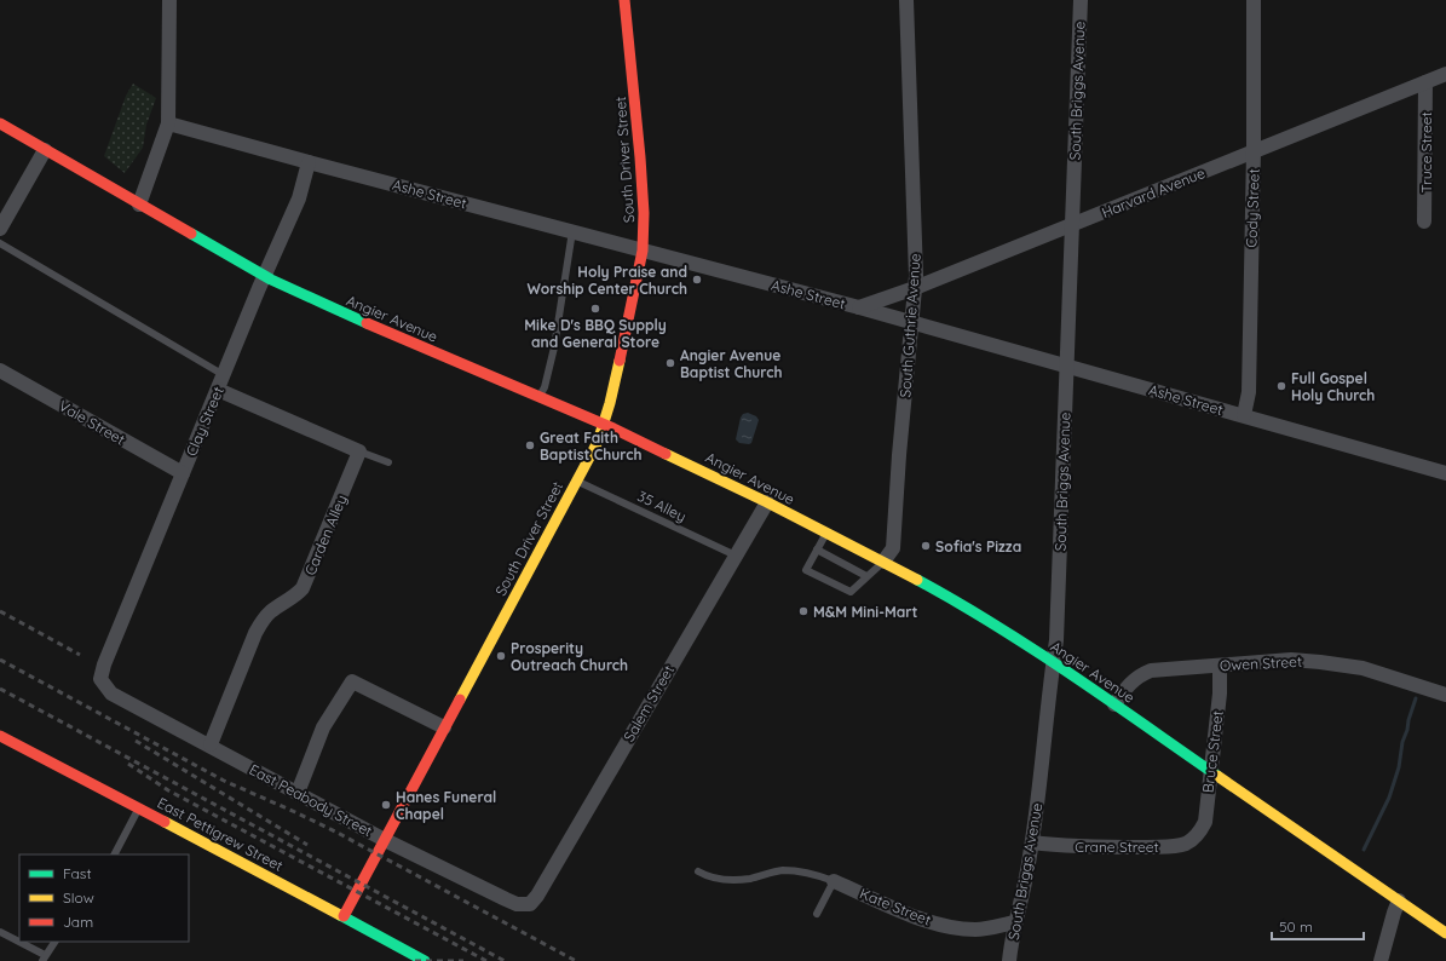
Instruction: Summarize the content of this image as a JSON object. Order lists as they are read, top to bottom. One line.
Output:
{"streets":{"main road":["South Driver Street","Angier Avenue","East Pettigrew Street"],"street":["South Briggs Avenue","Truce Street","Harvard Avenue","Ashe Street","Cody Street","South Guthrie Avenue","Clay Street","Vale Street","Carden Alley","Owen Street","Salem Street","Bruce Street","East Peabody Street","Crane Street","Kate Street"],"lane":["35 Alley"]},"crossings":[["South Briggs Avenue","Harvard Avenue"],["South Briggs Avenue","Ashe Street"],["South Briggs Avenue","Angier Avenue"],["South Briggs Avenue","Crane Street"],["South Briggs Avenue","Kate Street"],["Truce Street","Harvard Avenue"],["South Driver Street","Ashe Street"],["South Driver Street","Angier Avenue"],["South Driver Street","35 Alley"],["South Driver Street","East Peabody Street"],["South Driver Street","East Pettigrew Street"],["Harvard Avenue","Ashe Street"],["Harvard Avenue","Cody Street"],["Harvard Avenue","South Guthrie Avenue"],["Ashe Street","Cody Street"],["Ashe Street","South Guthrie Avenue"],["Ashe Street","Clay Street"],["Angier Avenue","South Guthrie Avenue"],["Angier Avenue","Clay Street"],["Angier Avenue","Owen Street"],["Angier Avenue","Salem Street"],["Angier Avenue","Bruce Street"],["Clay Street","Vale Street"],["Clay Street","East Peabody Street"],["35 Alley","Salem Street"],["Carden Alley","East Peabody Street"],["Owen Street","Bruce Street"],["Salem Street","East Peabody Street"],["Bruce Street","Crane Street"]],"places":["Holy Praise and Worship Center Church","Mike D's BBQ Supply and General Store","Angier Avenue Baptist Church","Full Gospel Holy Church","Great Faith Baptist Church","Sofia's Pizza","M&M Mini-Mart","Prosperity Outreach Church","Hanes Funeral Chapel"],"legend":["Fast","Slow","Jam"],"scale_bar":"50 m"}
